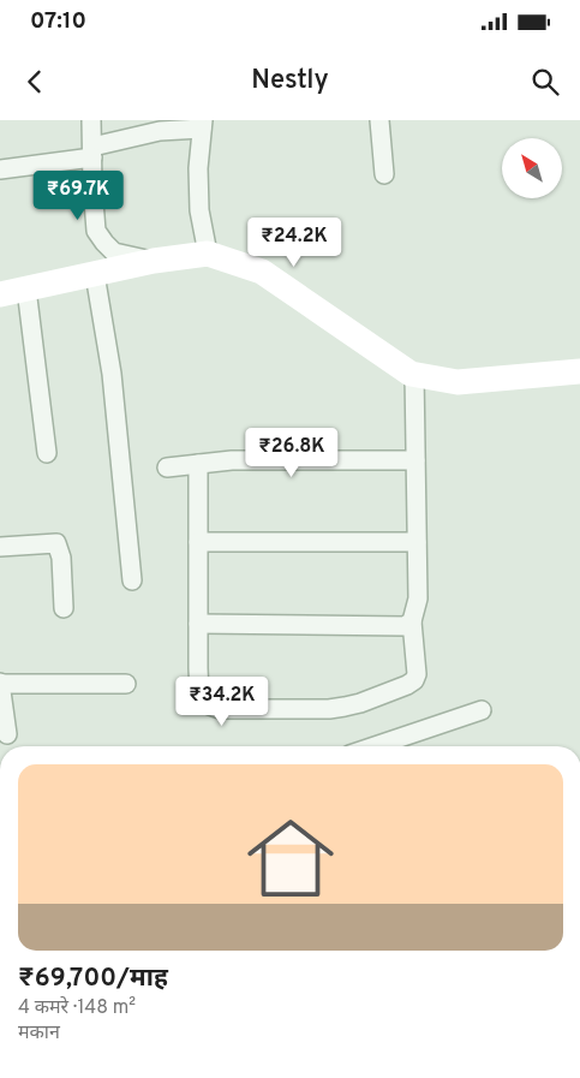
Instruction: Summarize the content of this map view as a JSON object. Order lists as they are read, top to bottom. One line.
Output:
{"north":"top left","page":{"status":"07:10","header":"Nestly","price":["₹69.7K","₹24.2K","₹26.8K","₹34.2K"],"list":[{"name":"₹69,700/माह","note":"4 कमरे · 148 m² · मकान"}]}}
